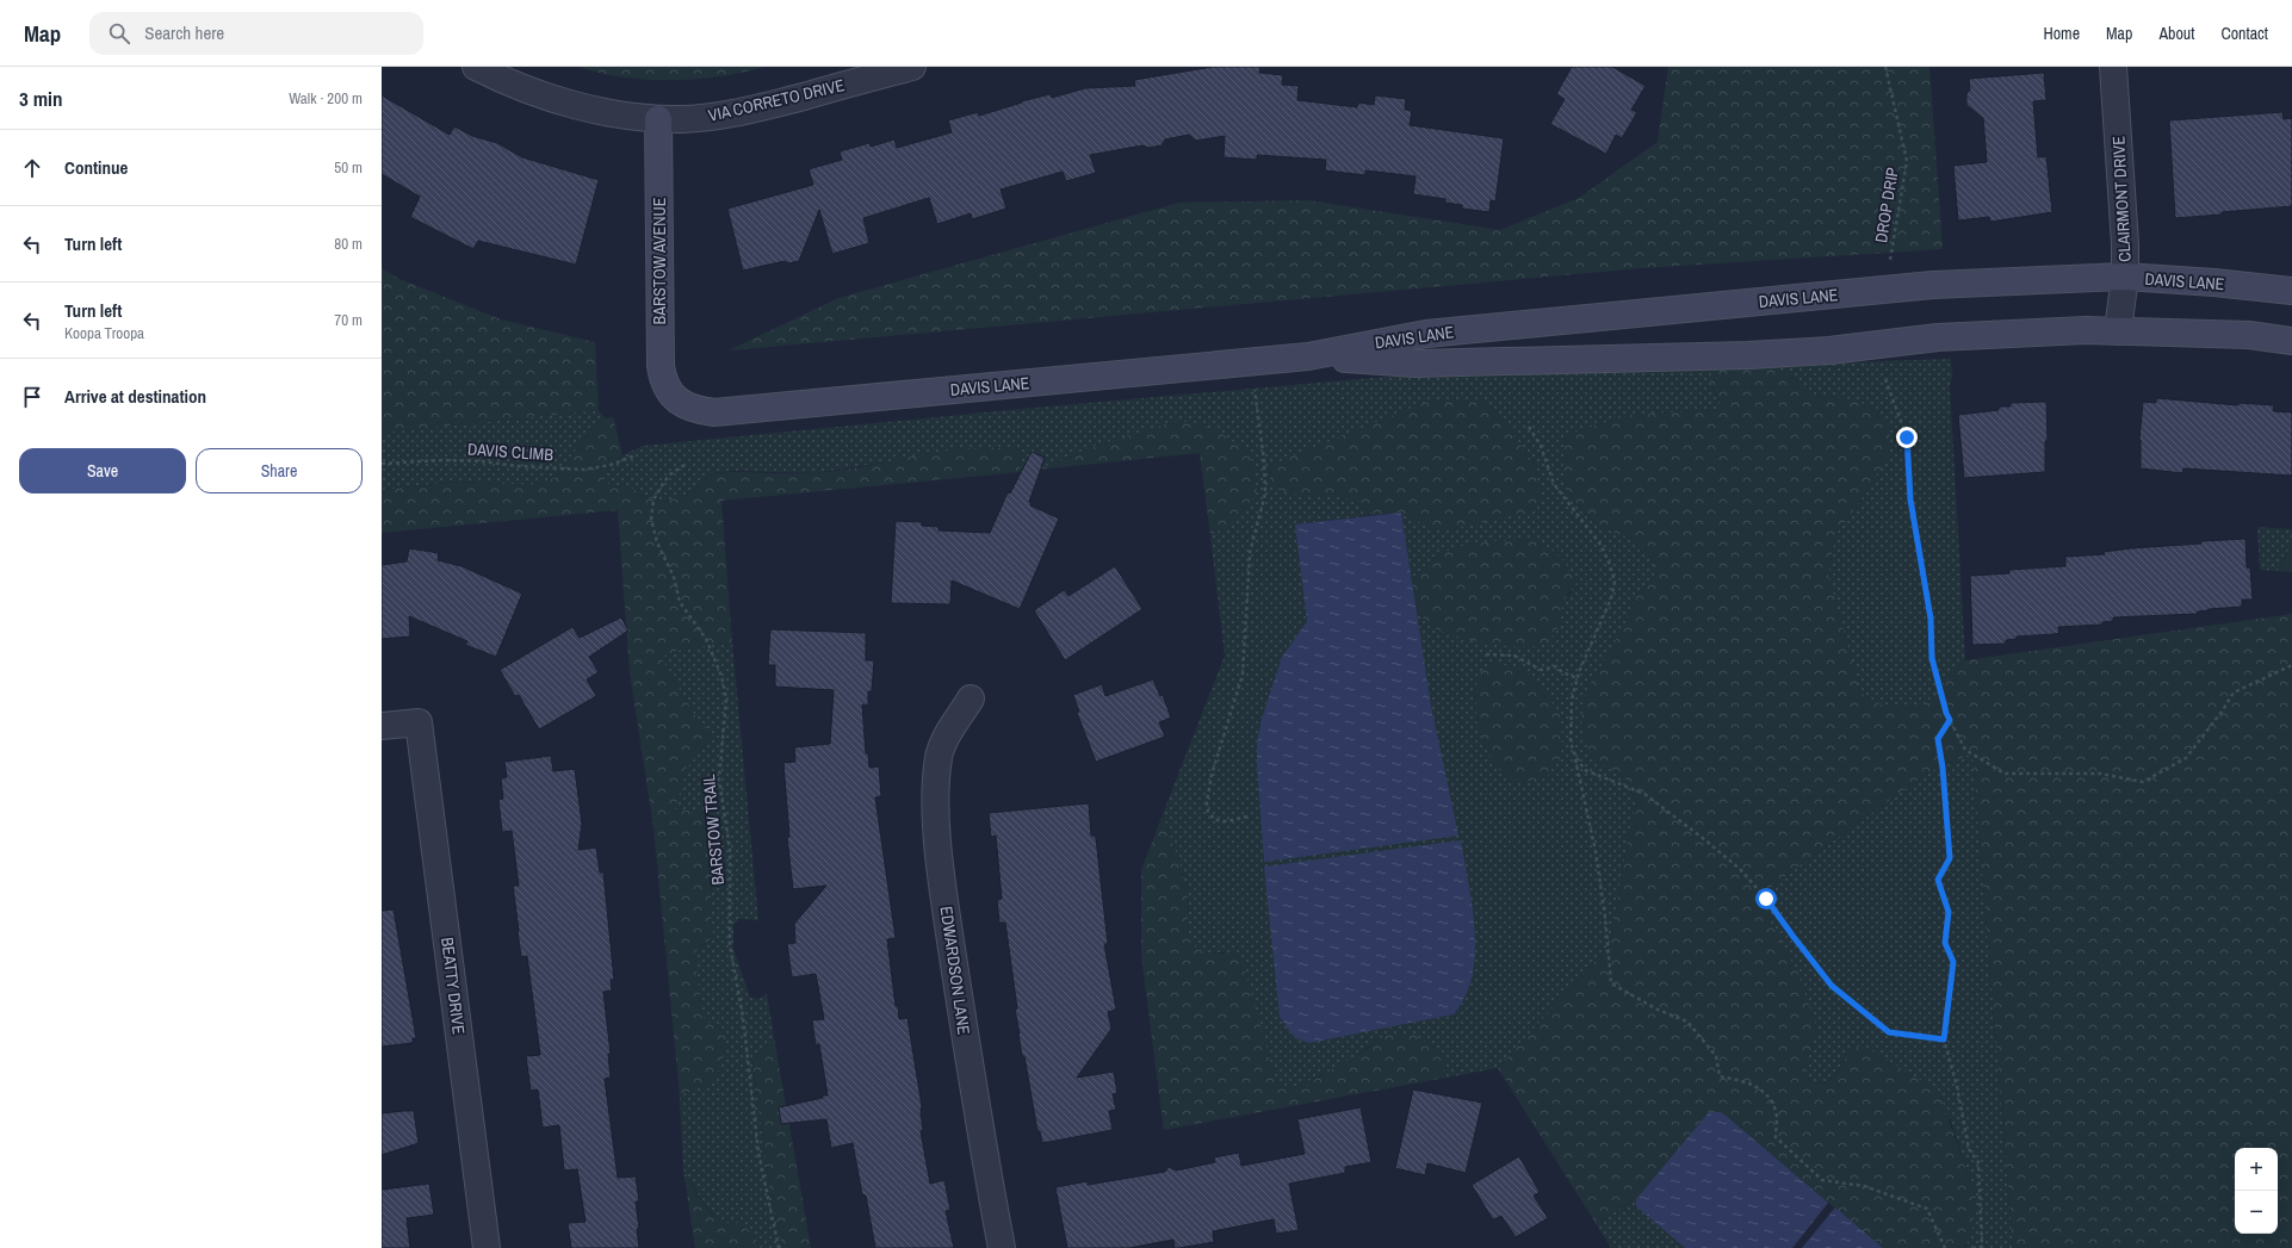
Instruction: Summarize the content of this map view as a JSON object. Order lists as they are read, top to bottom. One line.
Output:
{"streets":{"street":["VIA CORRETO DRIVE","CLAIRMONT DRIVE","BARSTOW AVENUE","DAVIS LANE","EDWARDSON LANE","BEATTY DRIVE"],"path":["DROP DRIP","DAVIS CLIMB","BARSTOW TRAIL"]},"crossings":[["VIA CORRETO DRIVE","BARSTOW AVENUE"],["CLAIRMONT DRIVE","DAVIS LANE"],["BARSTOW AVENUE","DAVIS LANE"]],"page":{"header":"Map","search":"Search here","nav":["Home","Map","About","Contact"],"heading":["3 min","Walk · 200 m"],"list":[["Continue","50 m"],["Turn left","80 m"],["Turn left","Koopa Troopa","70 m"],"Arrive at destination"],"buttons":["Save","Share"],"map_buttons":["+","−"]}}
